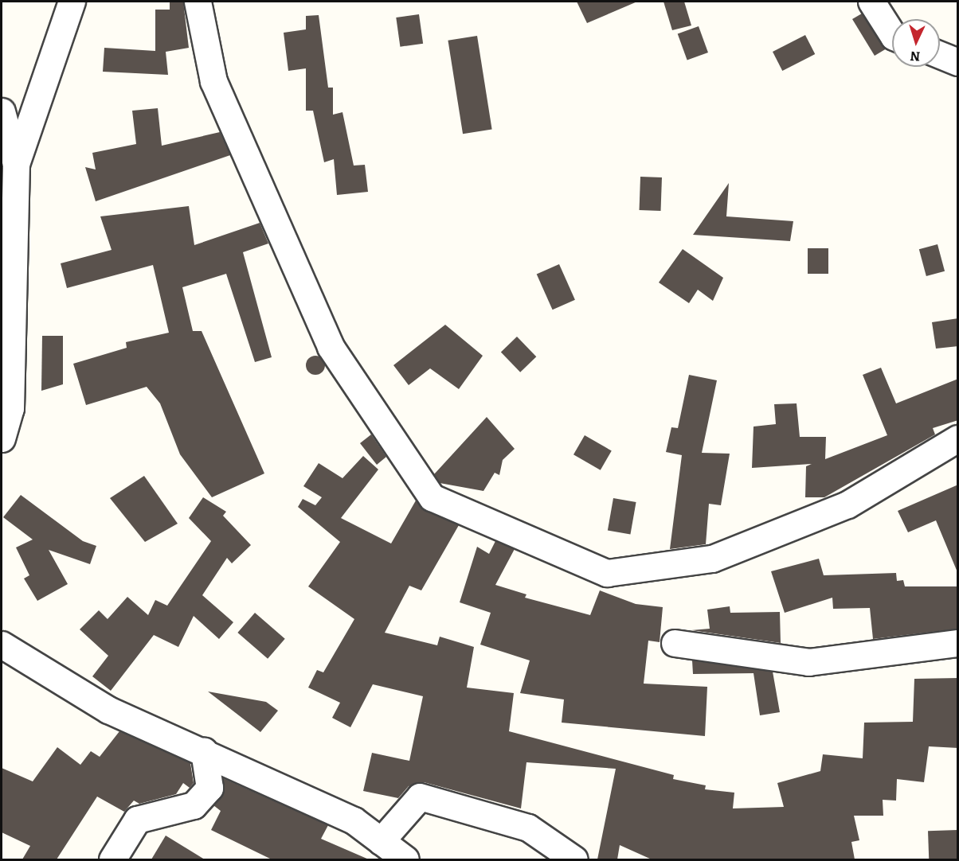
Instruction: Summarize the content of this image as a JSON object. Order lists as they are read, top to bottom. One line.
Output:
{"north":"bottom"}
